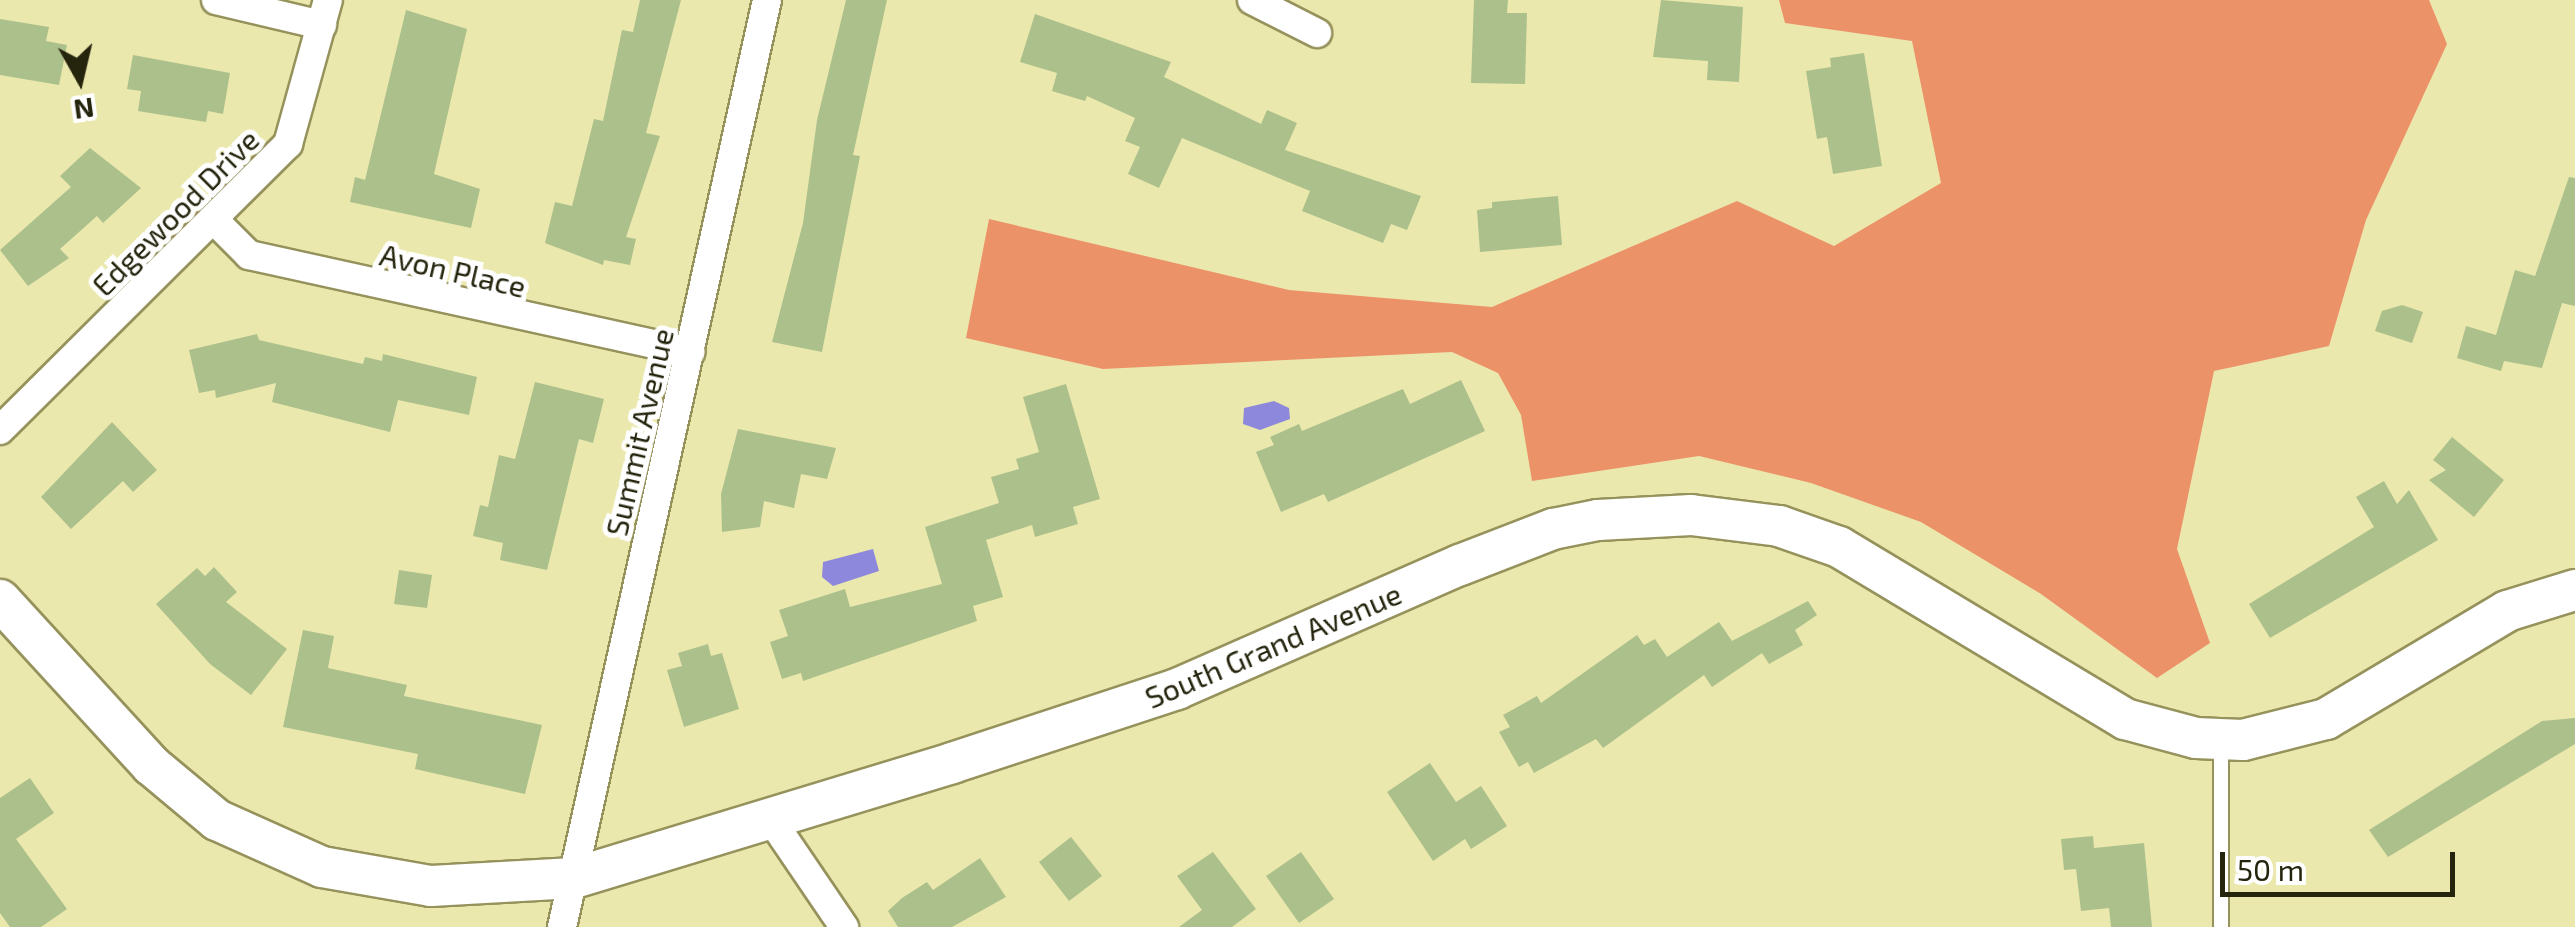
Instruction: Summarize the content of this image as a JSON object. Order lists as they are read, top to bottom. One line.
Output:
{"streets":{"main road":["South Grand Avenue"],"street":["Edgewood Drive","Avon Place","Summit Avenue"]},"crossings":[["Edgewood Drive","Avon Place"],["Avon Place","Summit Avenue"],["Summit Avenue","South Grand Avenue"]],"scale_bar":"50 m","north":"bottom"}
